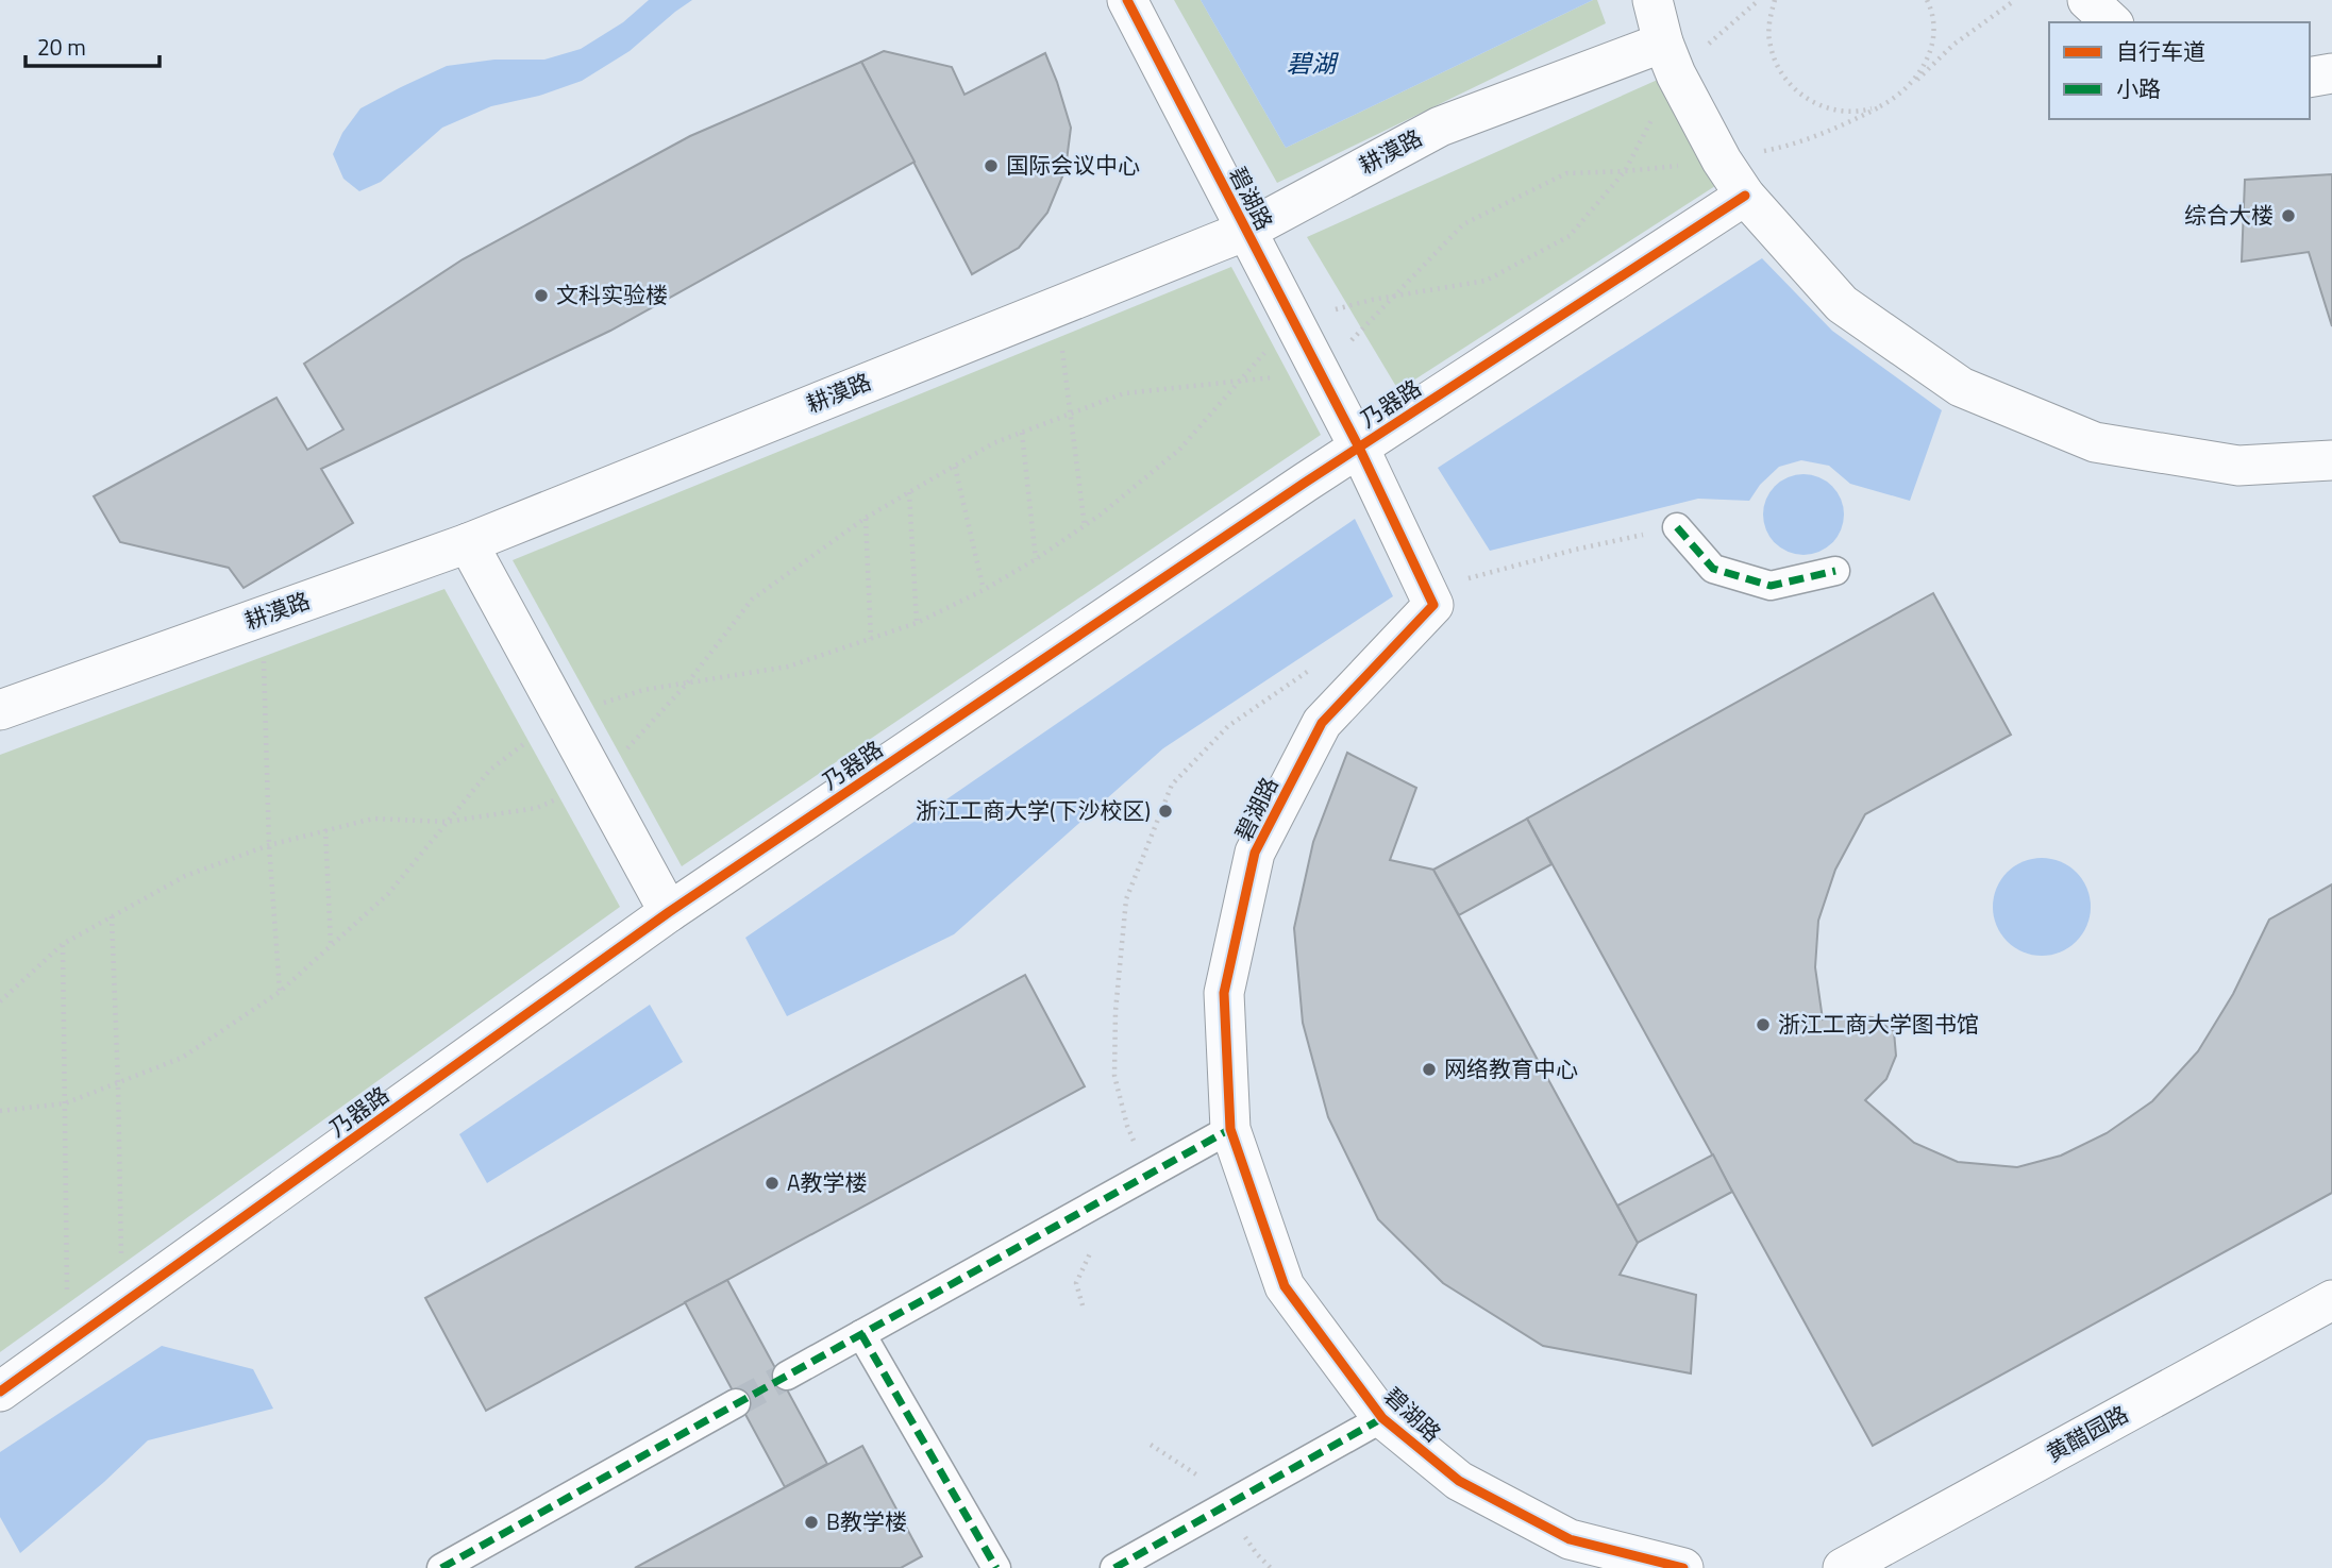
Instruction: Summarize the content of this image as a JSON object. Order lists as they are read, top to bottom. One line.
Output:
{"streets":{"street":["耕漠路","碧湖路","乃器路","黄醋园路"]},"crossings":[["耕漠路","碧湖路"],["碧湖路","乃器路"]],"water":["碧湖"],"places":["国际会议中心","综合大楼","文科实验楼","浙江工商大学(下沙校区)","浙江工商大学图书馆","网络教育中心","A教学楼","B教学楼"],"legend":["自行车道","小路"],"scale_bar":"20 m"}
